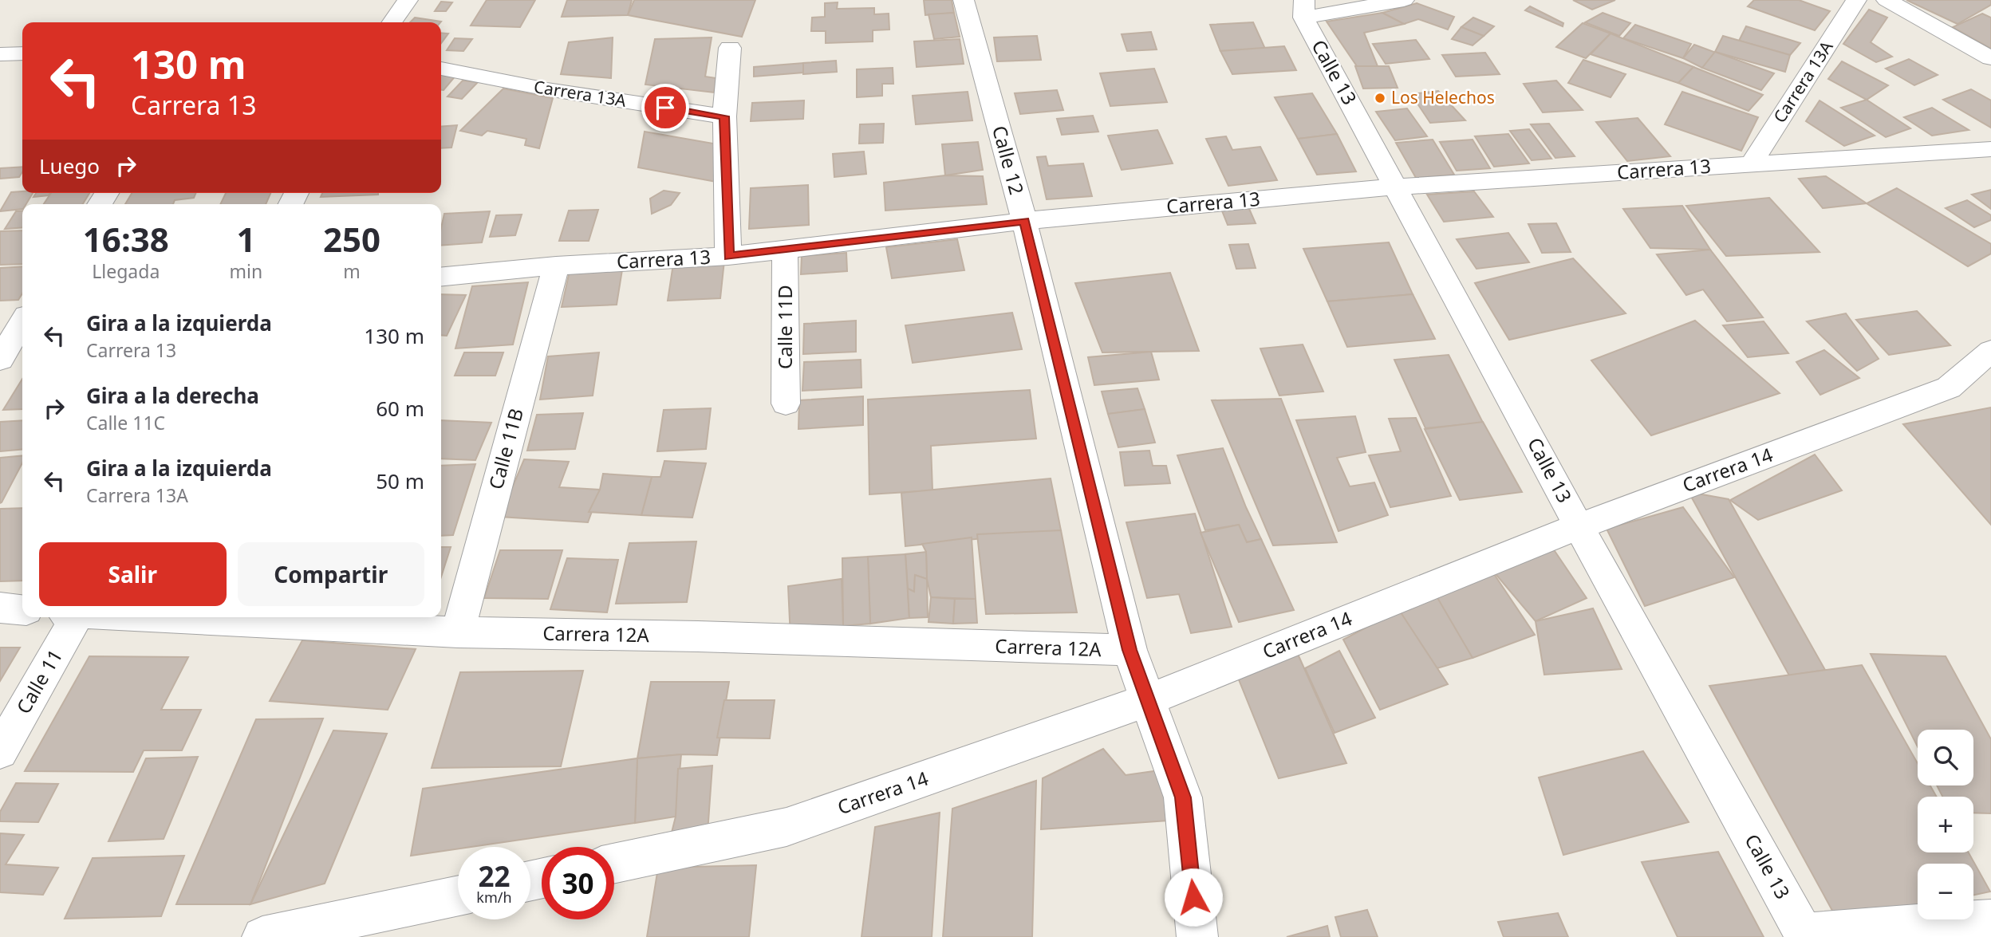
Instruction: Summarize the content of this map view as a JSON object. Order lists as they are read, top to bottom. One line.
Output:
{"streets":{"street":["Calle 13","Carrera 13A","Calle 12","Carrera 13","Calle 11D","Calle 11B","Carrera 14","Carrera 12A","Calle 11"]},"crossings":[["Calle 13","Carrera 13"],["Calle 13","Carrera 14"],["Carrera 13A","Carrera 13"],["Calle 12","Carrera 13"],["Calle 12","Carrera 14"],["Calle 12","Carrera 12A"],["Carrera 13","Calle 11D"],["Carrera 13","Calle 11B"],["Calle 11B","Carrera 12A"]],"places":["Los Helechos"],"page":{"turn":["130 m","Carrera 13"],"then":"Luego","eta":["16:38","Llegada","1","min","250","m"],"list":[{"name":"Gira a la izquierda","note":"Carrera 13","value":"130 m"},{"name":"Gira a la derecha","note":"Calle 11C","value":"60 m"},{"name":"Gira a la izquierda","note":"Carrera 13A","value":"50 m"}],"buttons":["Salir","Compartir"],"map_buttons":["+","−"],"speed":"22 km/h","limit":"30"}}
